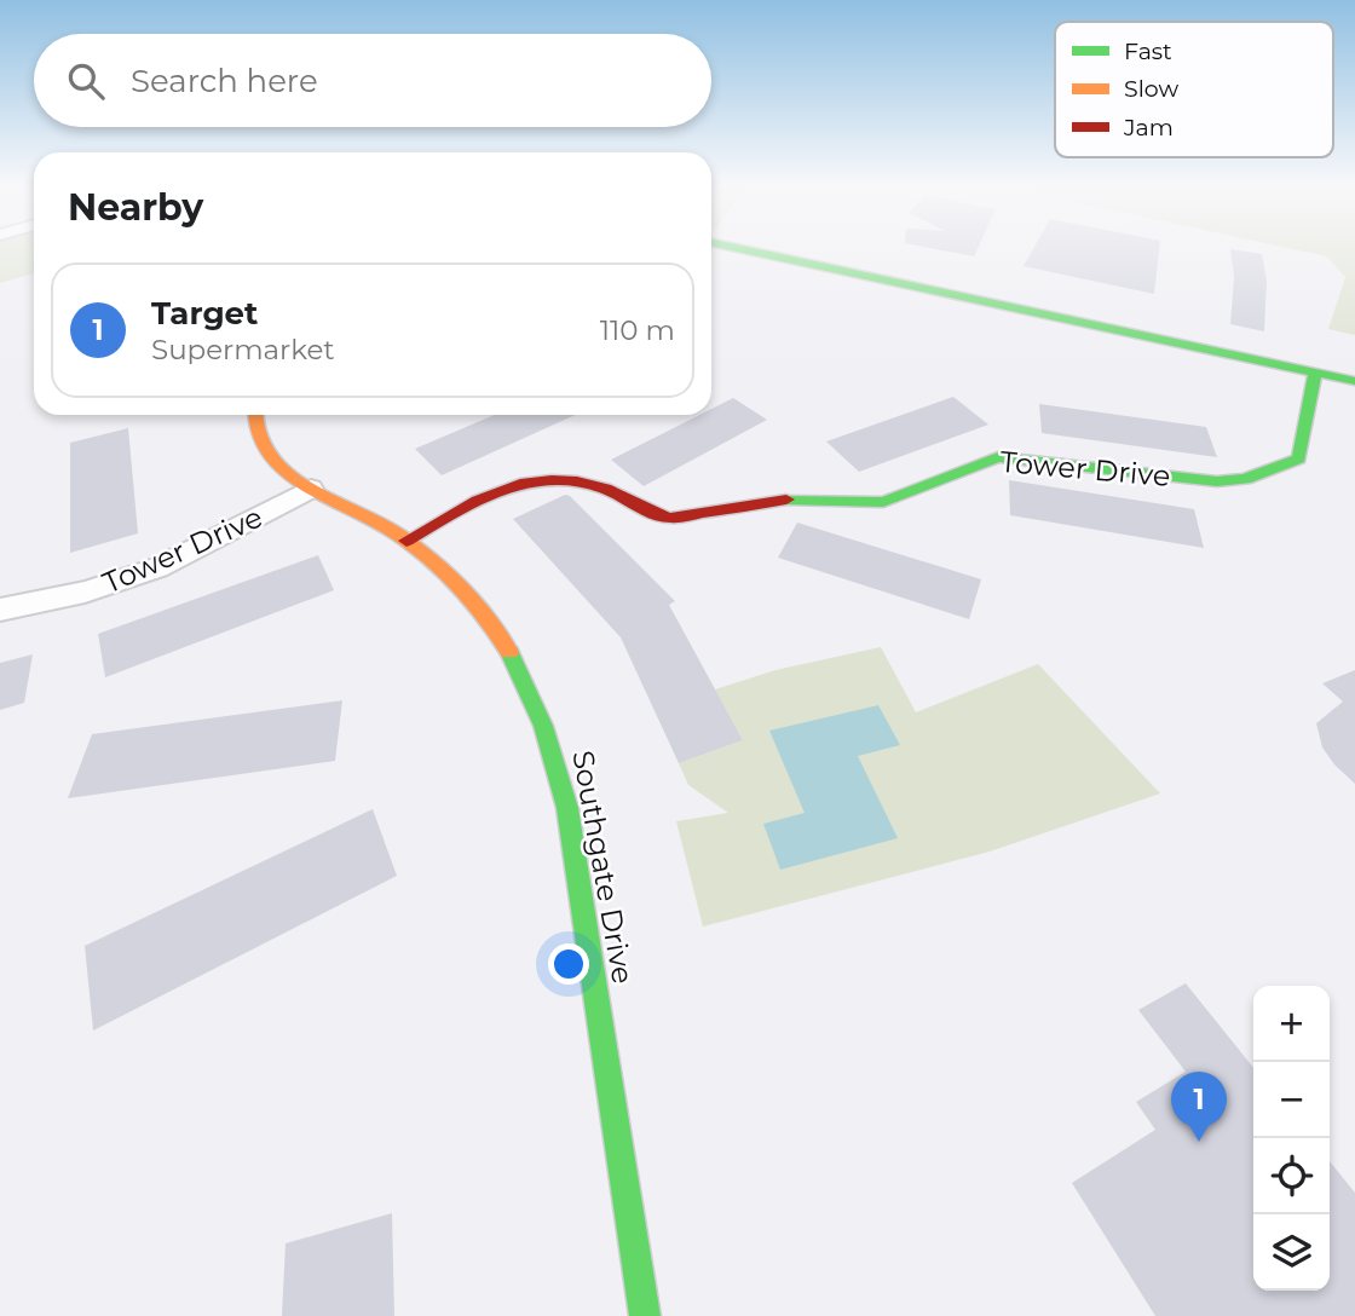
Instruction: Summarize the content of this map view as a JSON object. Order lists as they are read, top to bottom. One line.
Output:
{"streets":{"street":["Tower Drive","Southgate Drive"]},"crossings":[["Tower Drive","Southgate Drive"]],"legend":["Fast","Slow","Jam"],"page":{"search":"Search here","heading":"Nearby","list":[{"mark":"1","name":"Target","note":"Supermarket","value":"110 m"}],"map_buttons":["+","−"],"pins":"1"}}
